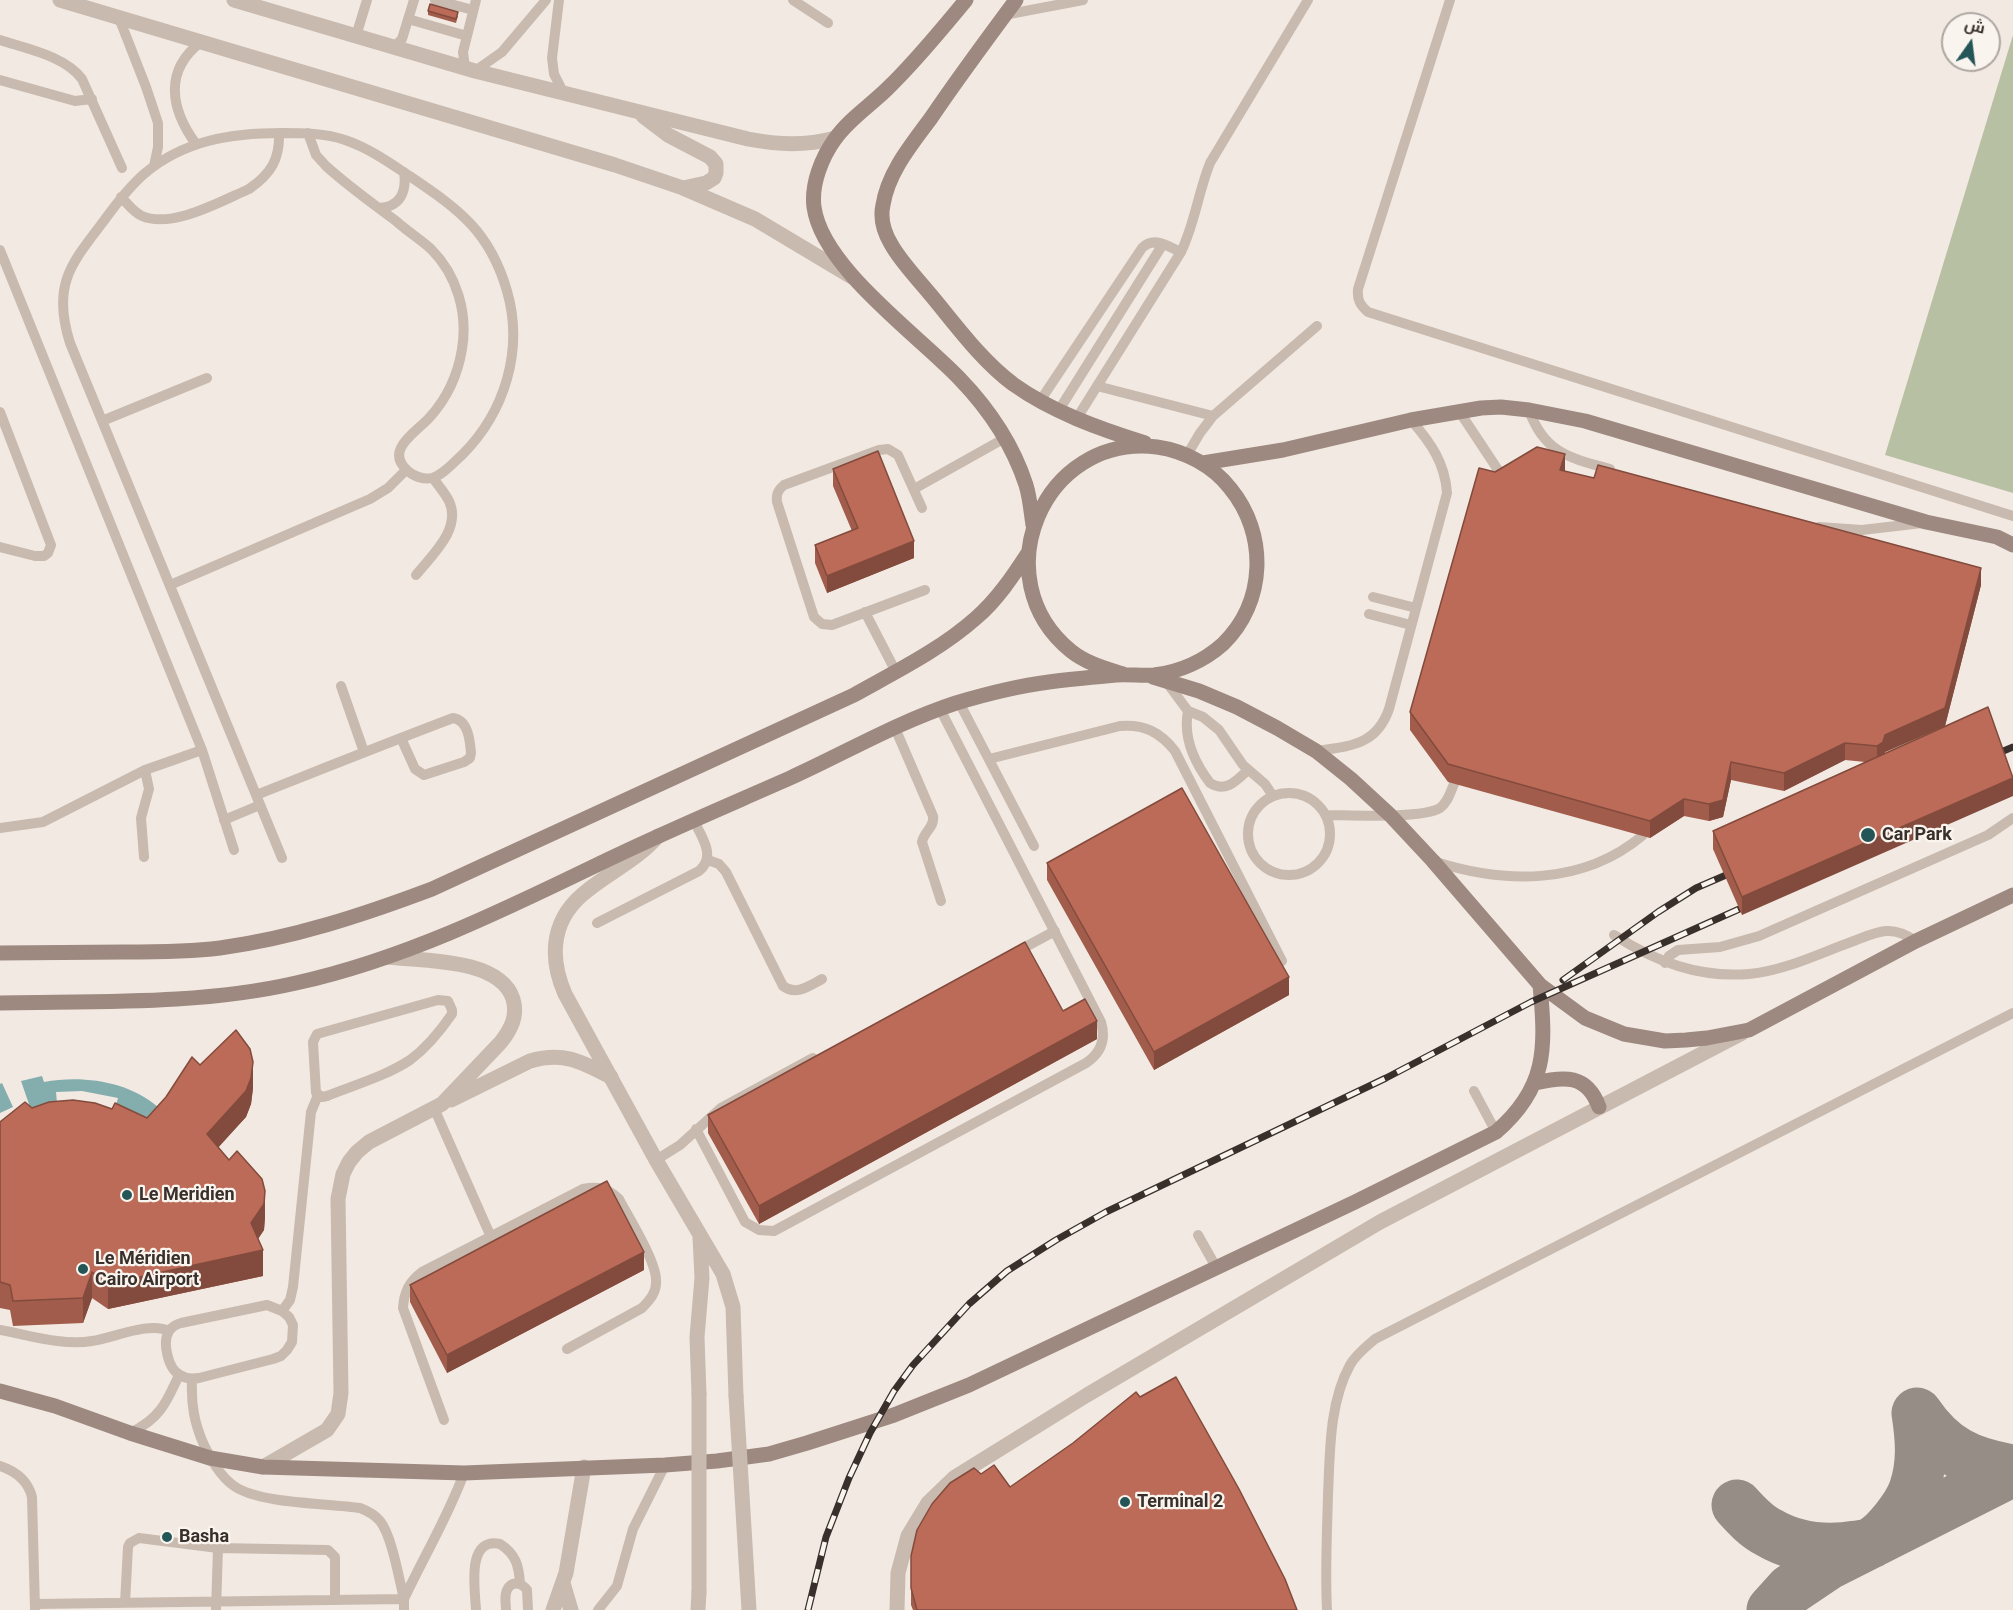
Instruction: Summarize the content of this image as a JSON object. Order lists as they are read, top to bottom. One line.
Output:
{"places":["Car Park","Le Meridien","Le Méridien Cairo Airport","Terminal 2","Basha"],"north":"top"}
